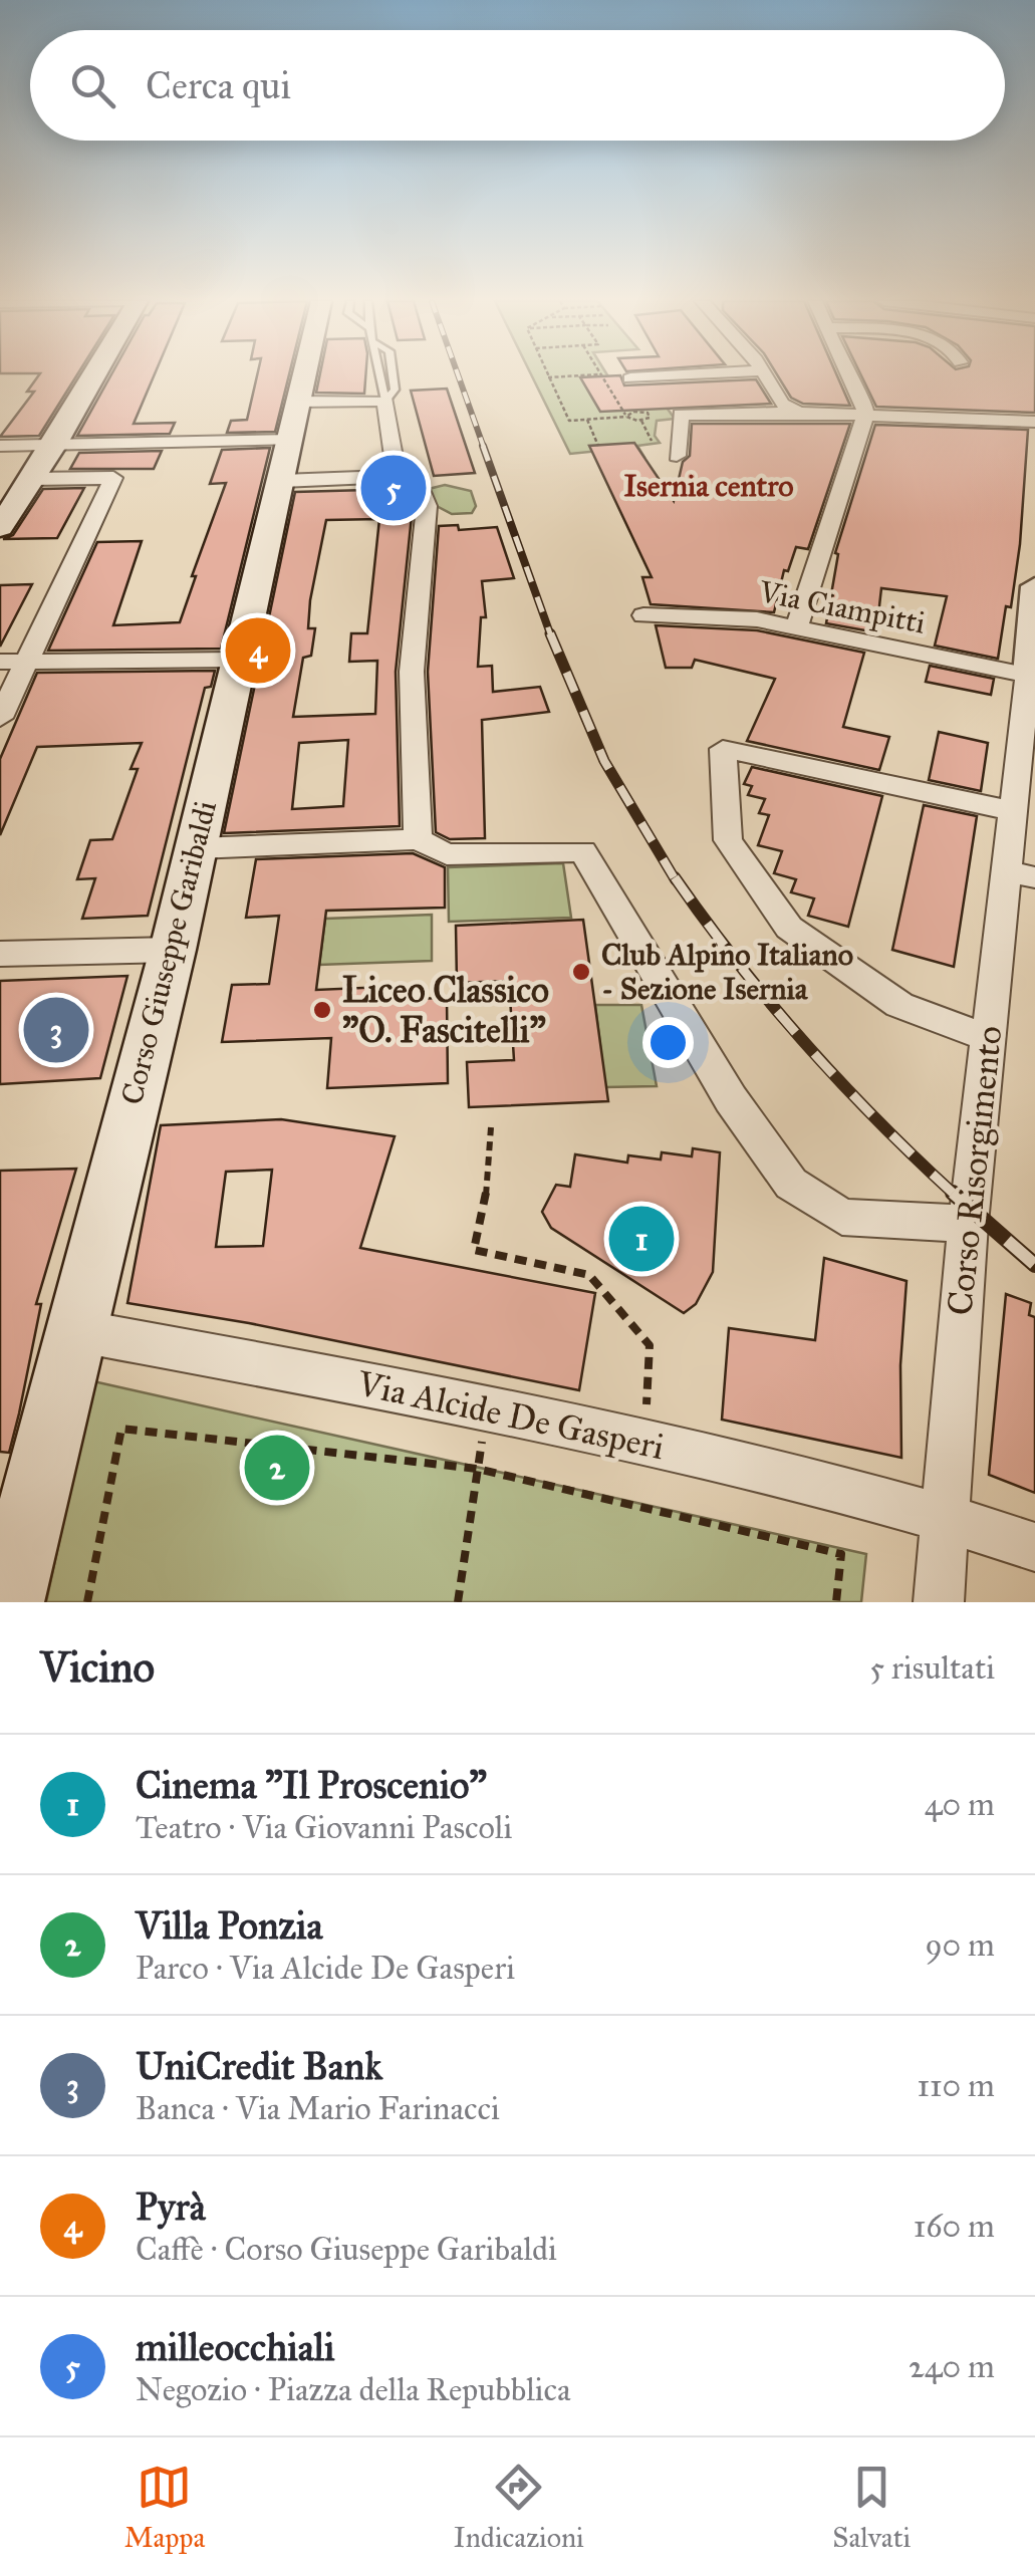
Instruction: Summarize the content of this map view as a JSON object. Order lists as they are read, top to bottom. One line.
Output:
{"streets":{"main road":["Corso Giuseppe Garibaldi"],"street":["Via Ciampitti","Corso Risorgimento","Via Alcide De Gasperi"]},"crossings":[["Via Ciampitti","Corso Risorgimento"],["Corso Giuseppe Garibaldi","Via Alcide De Gasperi"],["Corso Risorgimento","Via Alcide De Gasperi"]],"districts":["Isernia centro"],"places":["Club Alpino Italiano - Sezione Isernia","Liceo Classico \"O. Fascitelli\""],"page":{"search":"Cerca qui","pins":["5","4","3","1","2"],"heading":["Vicino","5 risultati"],"list":[{"mark":"1","name":"Cinema \"Il Proscenio\"","note":"Teatro · Via Giovanni Pascoli","value":"40 m"},{"mark":"2","name":"Villa Ponzia","note":"Parco · Via Alcide De Gasperi","value":"90 m"},{"mark":"3","name":"UniCredit Bank","note":"Banca · Via Mario Farinacci","value":"110 m"},{"mark":"4","name":"Pyrà","note":"Caffè · Corso Giuseppe Garibaldi","value":"160 m"},{"mark":"5","name":"milleocchiali","note":"Negozio · Piazza della Repubblica","value":"240 m"}],"nav":["Mappa","Indicazioni","Salvati"]}}
